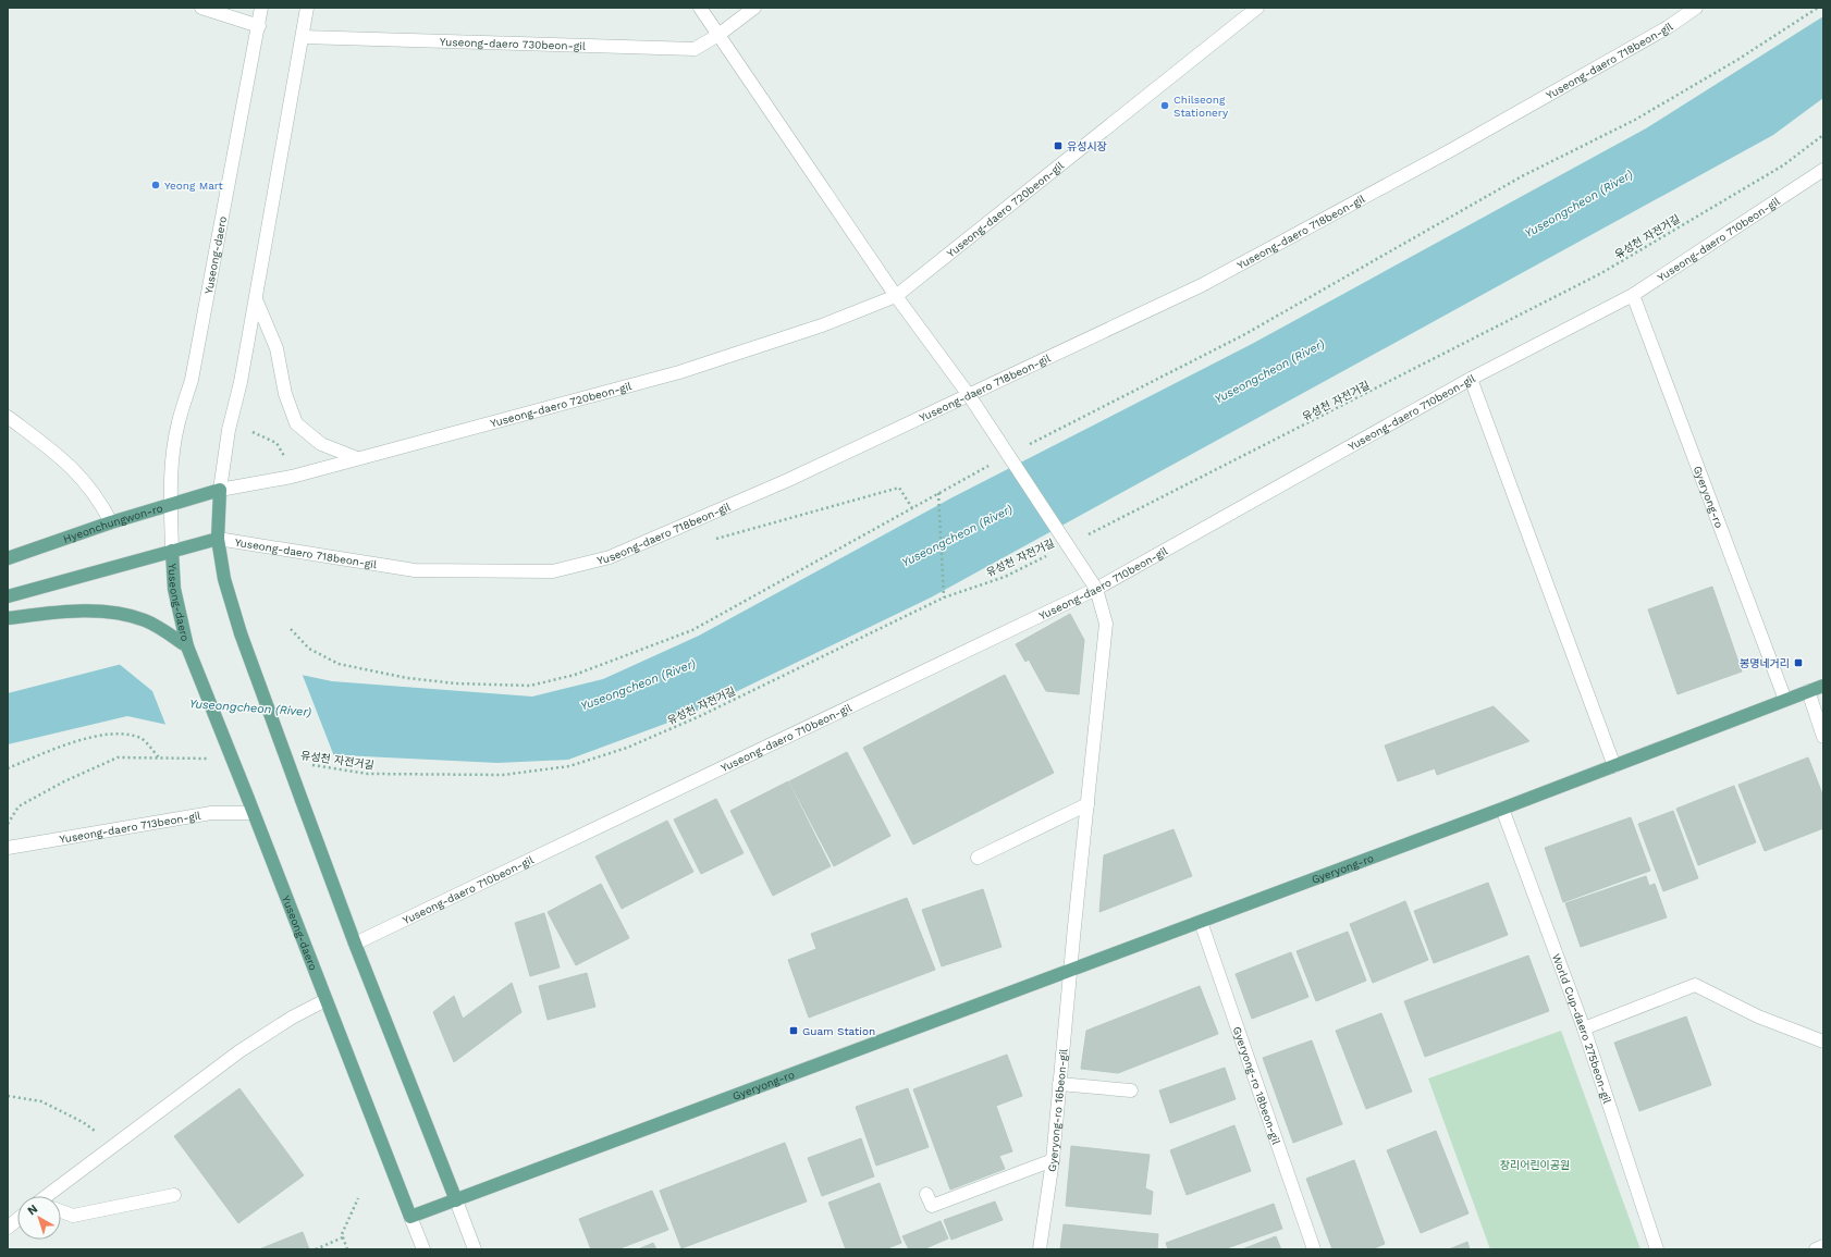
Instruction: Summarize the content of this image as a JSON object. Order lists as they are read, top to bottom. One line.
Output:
{"streets":{"main road":["Yuseong-daero","Gyeryong-ro","Hyeonchungwon-ro"],"street":["Yuseong-daero 730beon-gil","Yuseong-daero 718beon-gil","Yuseong-daero 720beon-gil","Yuseong-daero 710beon-gil","Yuseong-daero 713beon-gil","World Cup-daero 275beon-gil","Gyeryong-ro 18beon-gil","Gyeryong-ro 16beon-gil"],"path":["유성천 자전거길"]},"crossings":[["Yuseong-daero 720beon-gil","Hyeonchungwon-ro"],["Yuseong-daero 710beon-gil","Gyeryong-ro"],["Yuseong-daero","Hyeonchungwon-ro"],["Yuseong-daero","Yuseong-daero 713beon-gil"],["Gyeryong-ro","World Cup-daero 275beon-gil"],["Gyeryong-ro","Gyeryong-ro 18beon-gil"],["Gyeryong-ro","Gyeryong-ro 16beon-gil"]],"water":["Yuseongcheon (River)"],"parks":["창리어린이공원"],"places":{"other":["Chilseong Stationery","Yeong Mart"],"transit":["유성시장","봉명네거리","Guam Station"]},"north":"top left"}
